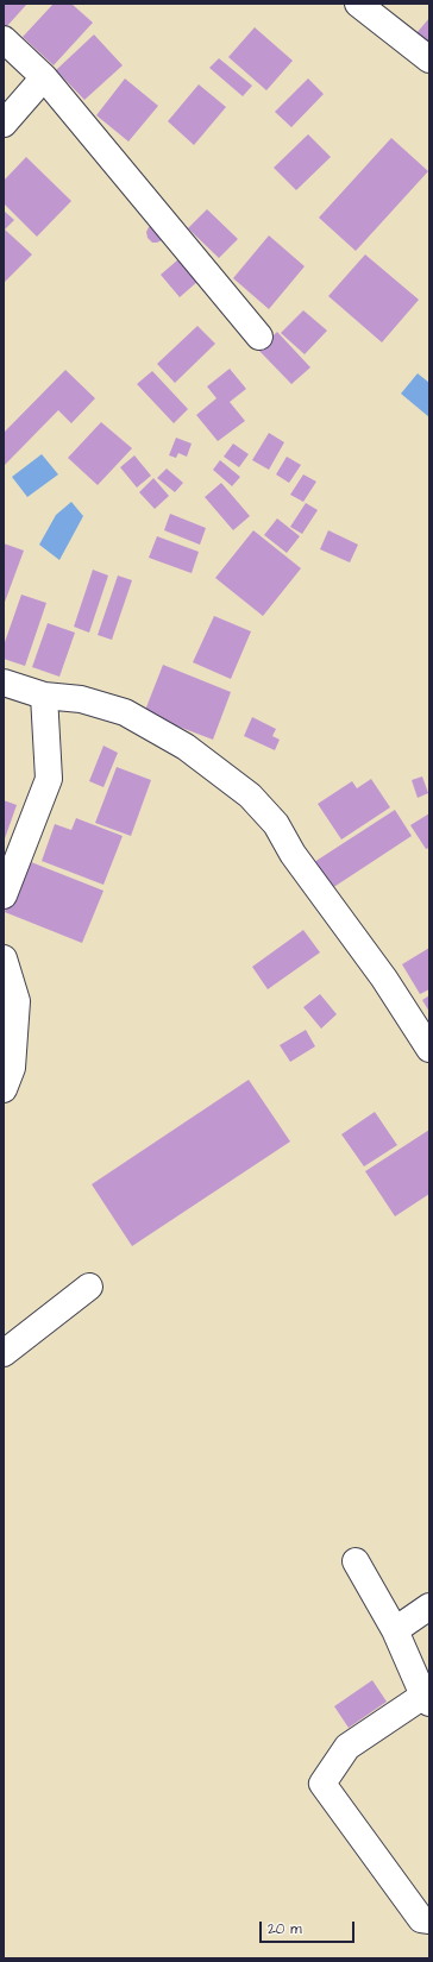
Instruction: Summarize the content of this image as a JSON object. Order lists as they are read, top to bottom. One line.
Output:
{"scale_bar":"20 m"}
